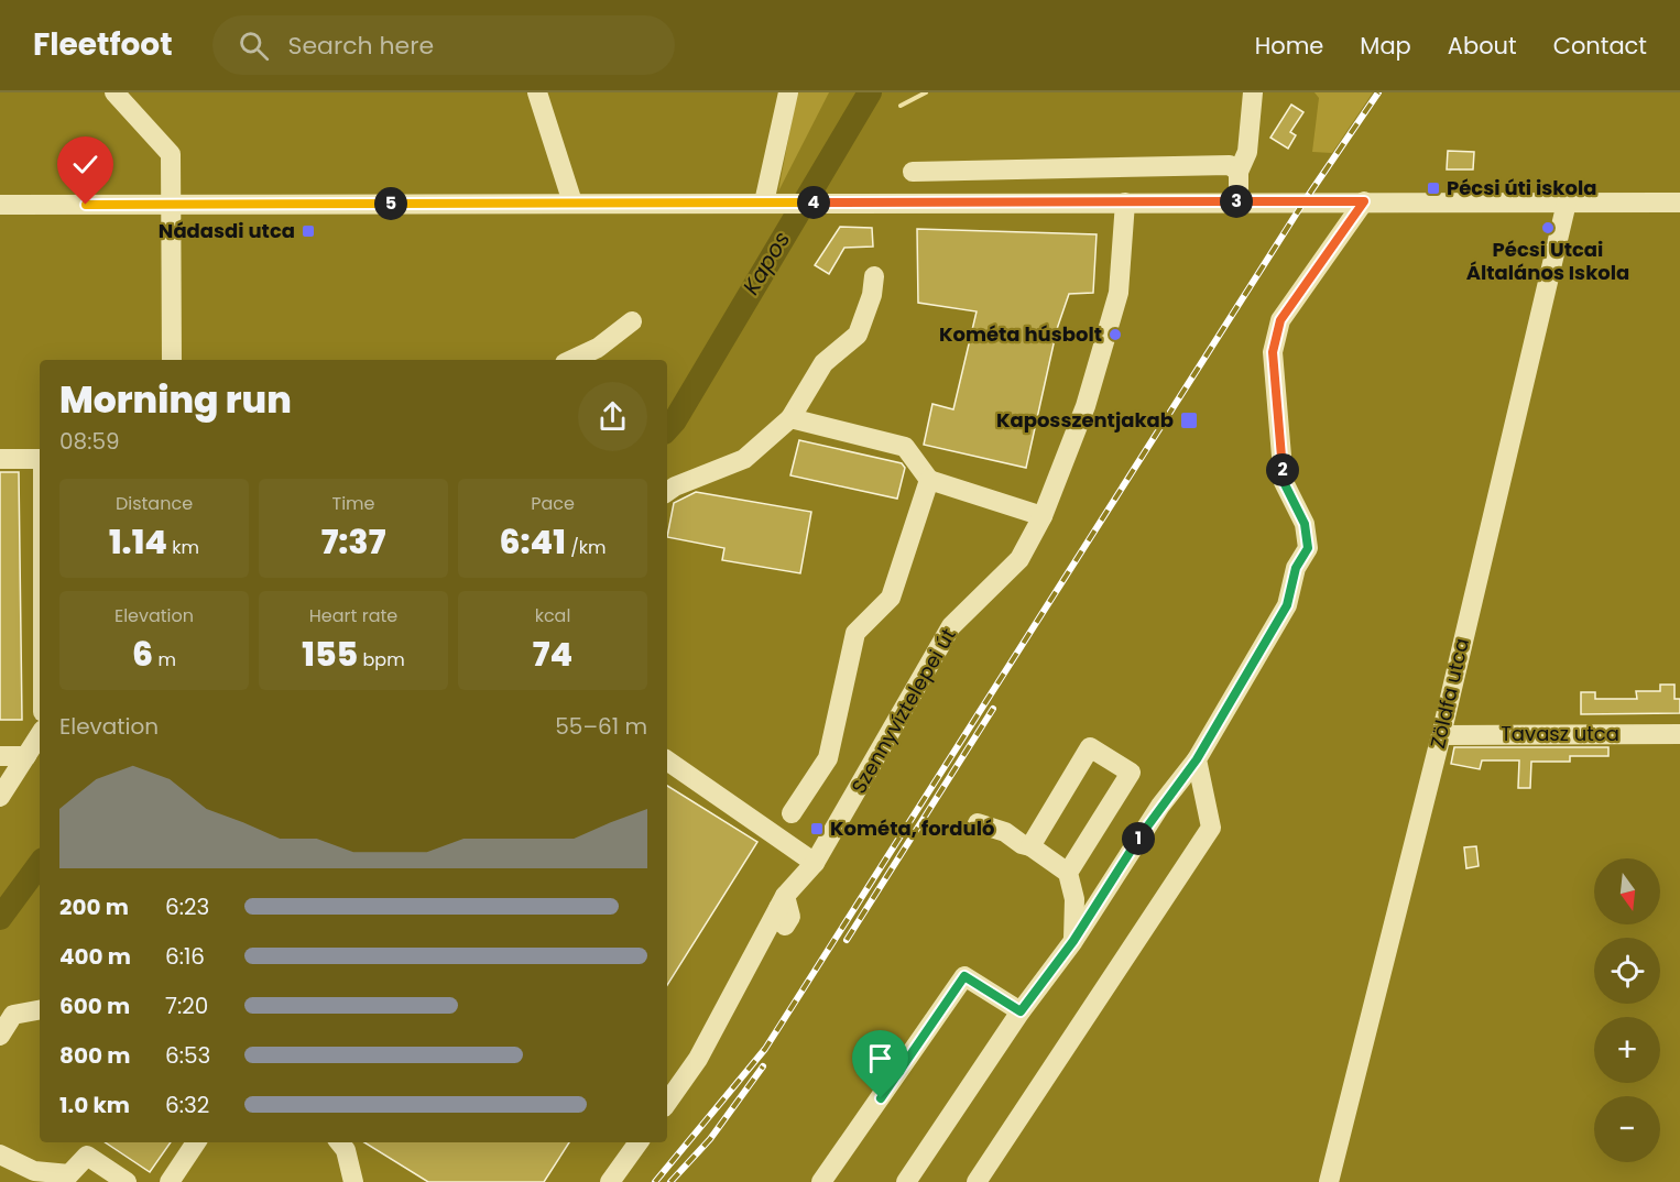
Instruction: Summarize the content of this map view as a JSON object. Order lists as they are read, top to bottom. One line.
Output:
{"streets":{"street":["Zöldfa utca","Szennyvíztelepei út","Tavasz utca"]},"crossings":[["Zöldfa utca","Tavasz utca"]],"water":["Kapos"],"places":{"transit":["Pécsi úti iskola","Nádasdi utca","Kaposszentjakab","Kométa, forduló"],"other":["Pécsi Utcai Általános Iskola","Kométa húsbolt"]},"north":"bottom","page":{"header":"Fleetfoot","search":"Search here","nav":["Home","Map","About","Contact"],"pins":["3","4","5","2","1"],"heading":["Morning run","08:59"],"stats":[["Distance","1.14 km"],["Time","7:37"],["Pace","6:41 /km"],["Elevation","6 m"],["Heart rate","155 bpm"],["kcal","74"]],"chart":["Elevation","55–61 m"],"map_buttons":["+","−"],"list":[{"name":"200 m","note":"6:23"},{"name":"400 m","note":"6:16"},{"name":"600 m","note":"7:20"},{"name":"800 m","note":"6:53"},{"name":"1.0 km","note":"6:32"}]}}
